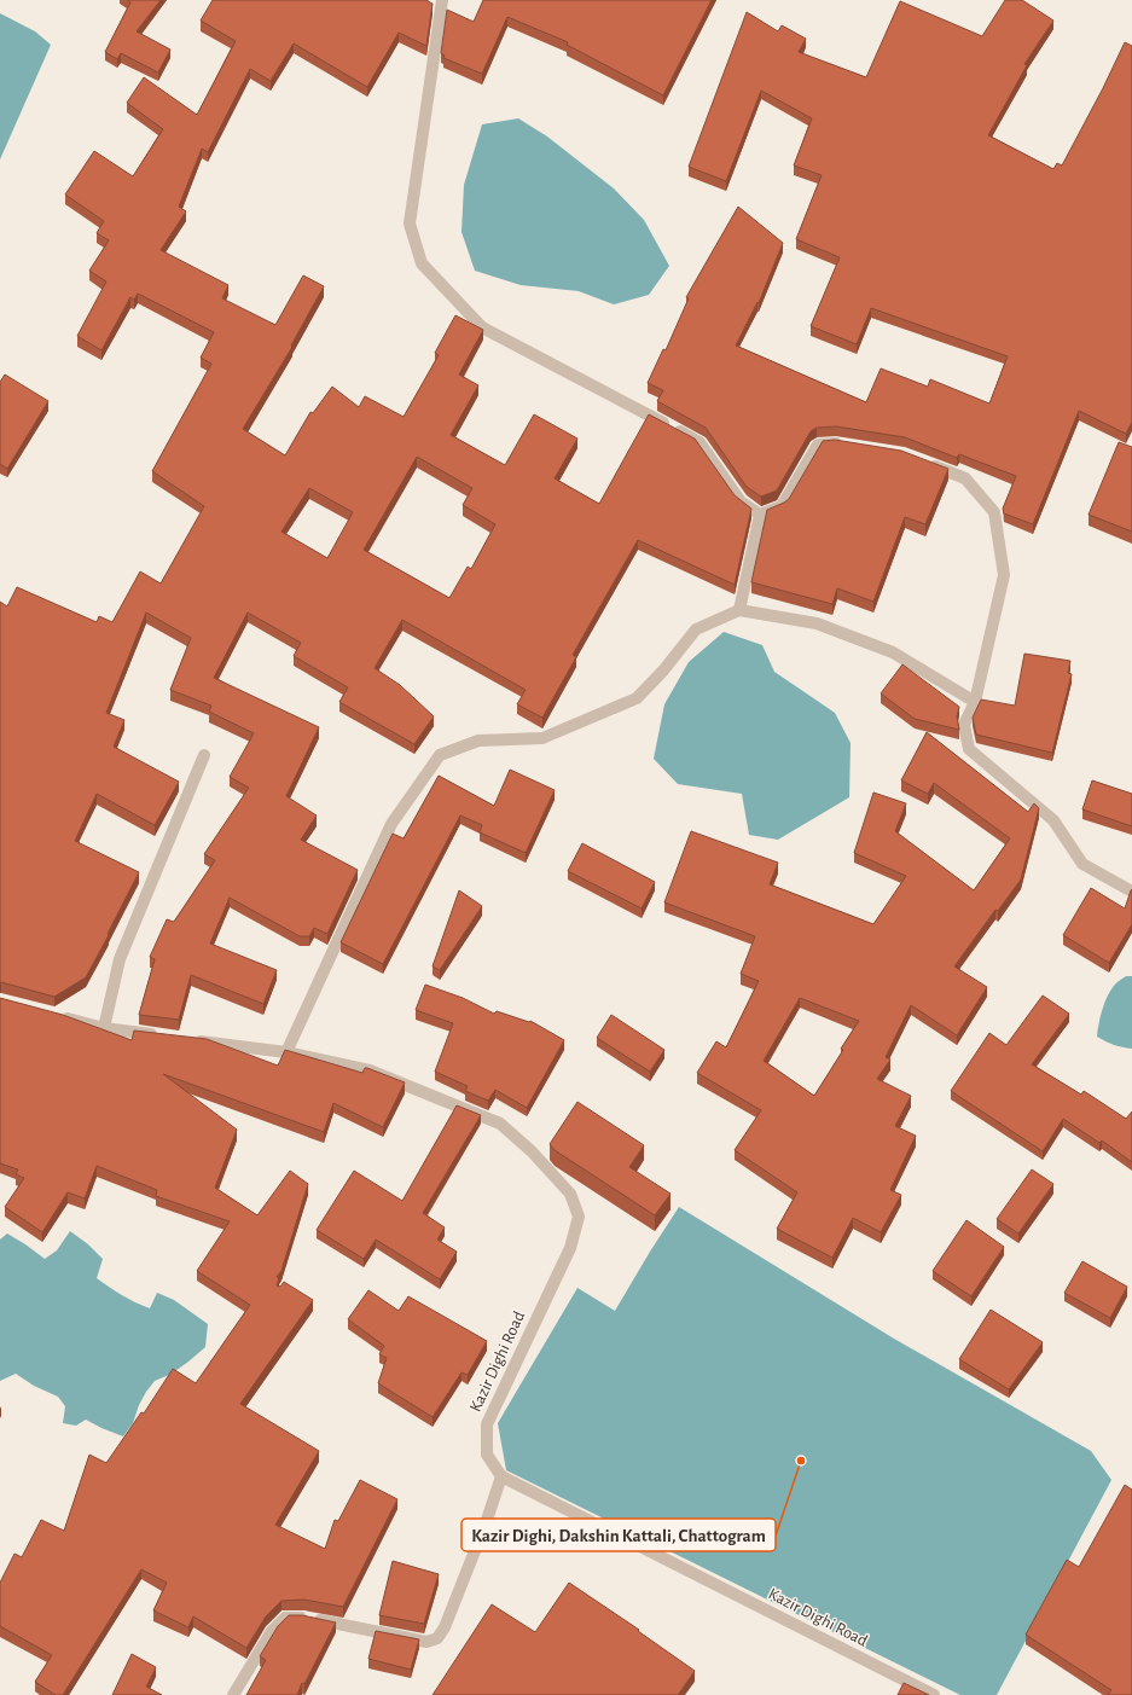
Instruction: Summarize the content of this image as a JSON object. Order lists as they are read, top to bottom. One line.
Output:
{"streets":{"street":["Kazir Dighi Road"]},"places":["Kazir Dighi, Dakshin Kattali, Chattogram"]}
